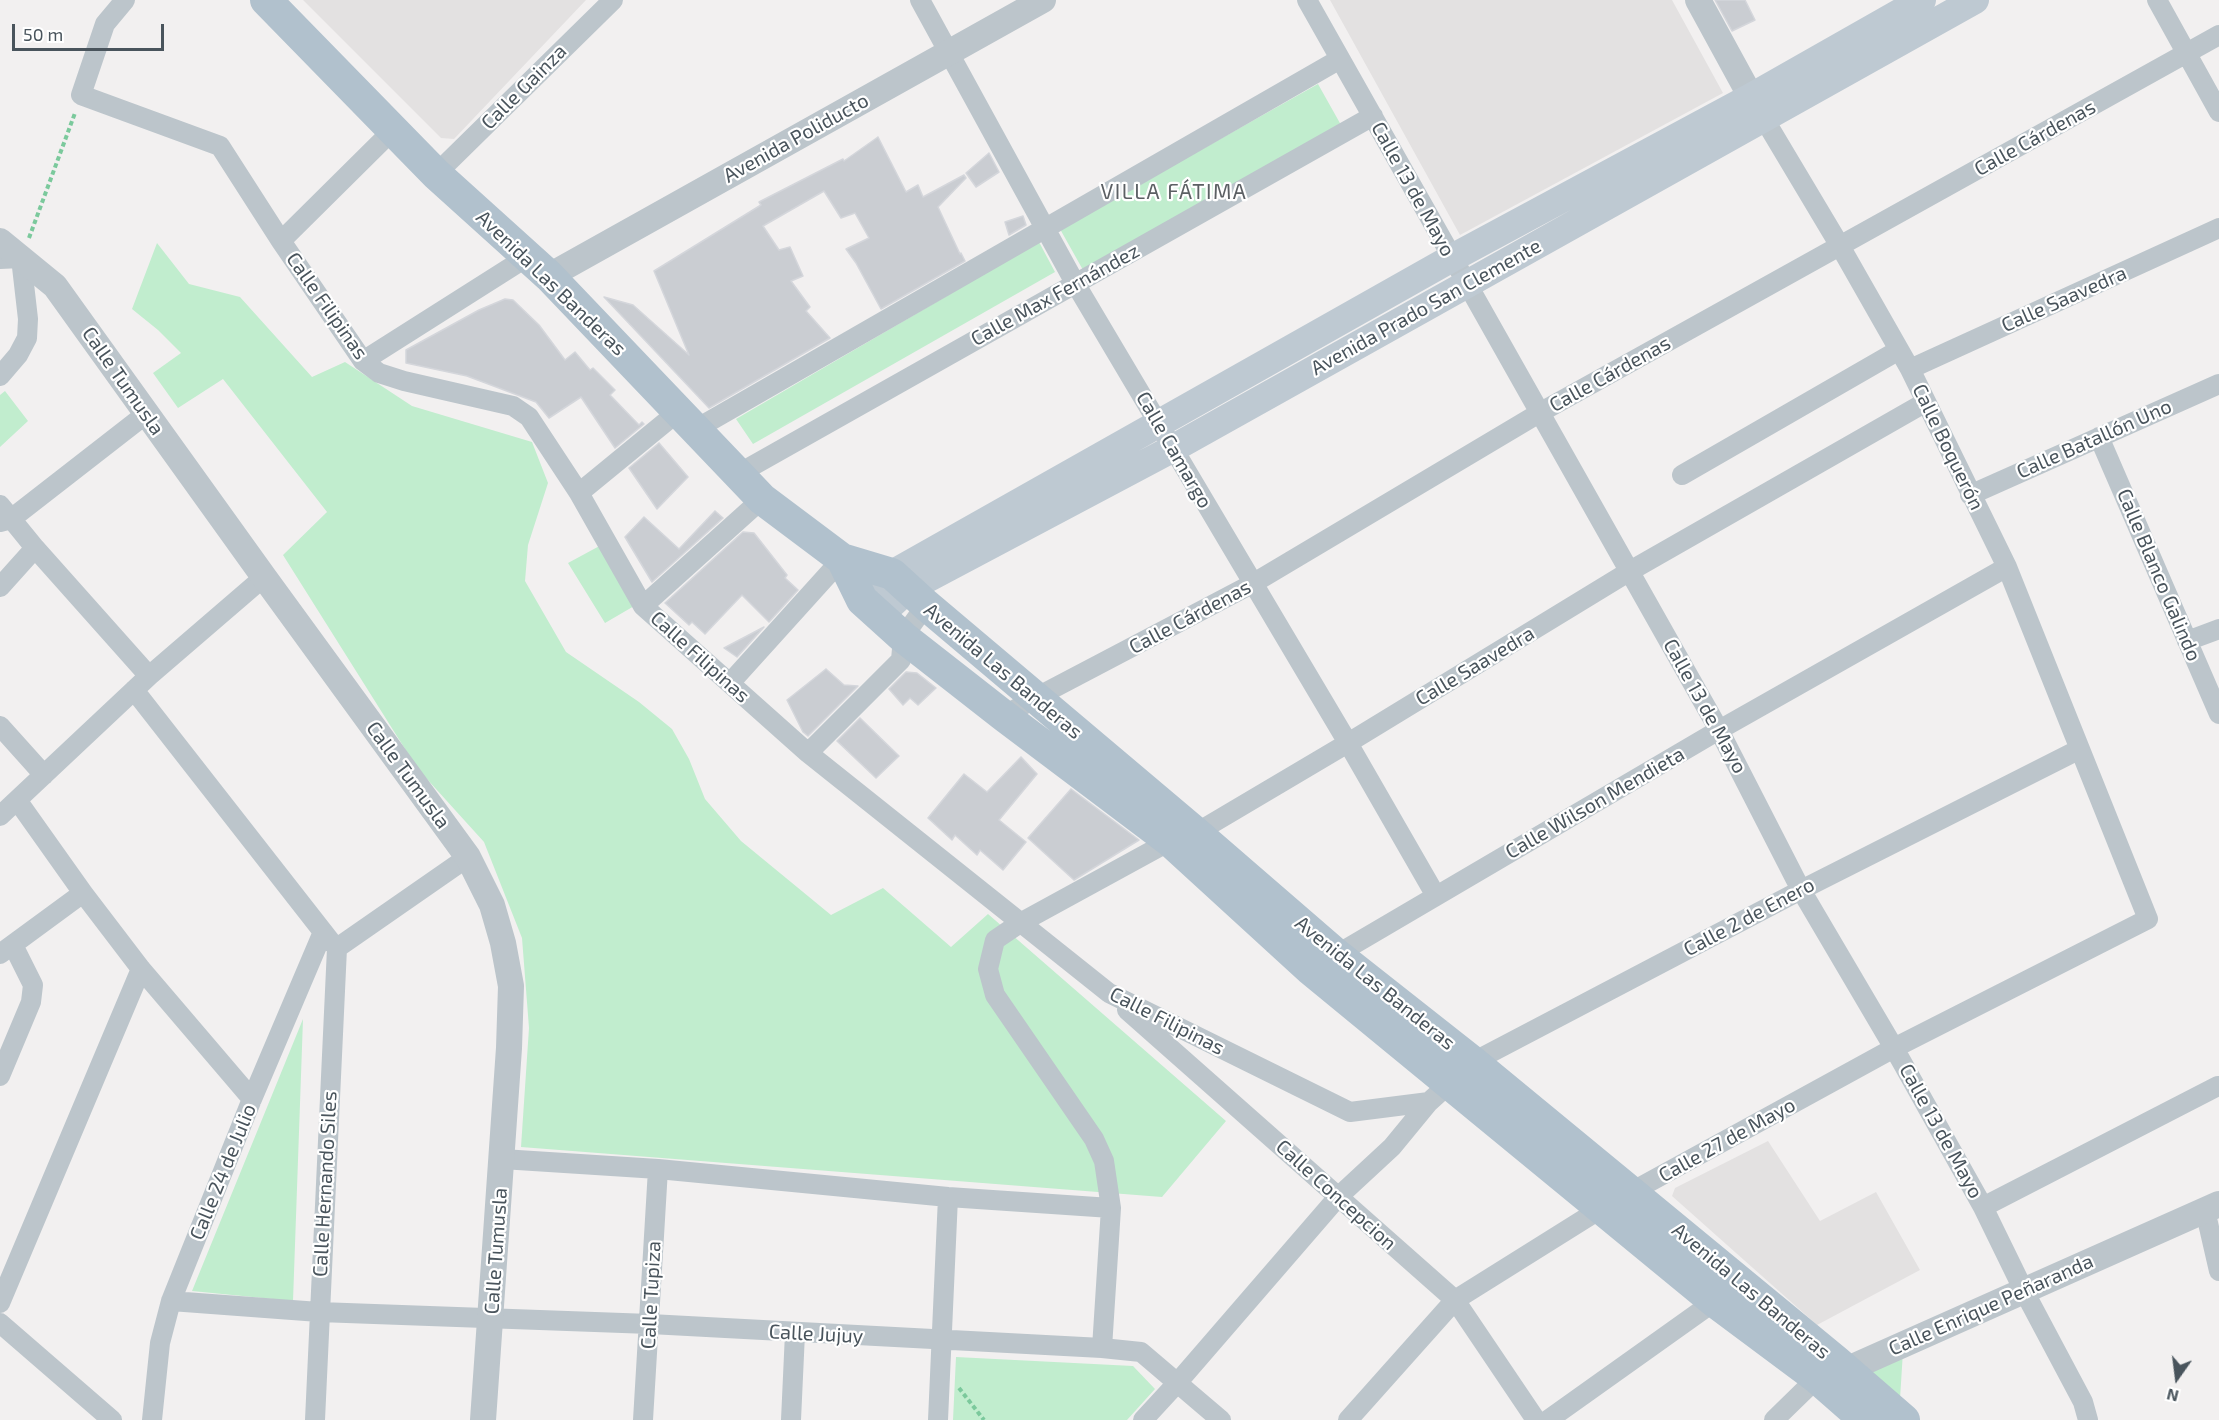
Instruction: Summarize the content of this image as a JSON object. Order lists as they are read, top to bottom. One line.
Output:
{"streets":{"main road":["Avenida Las Banderas","Avenida Prado San Clemente"],"street":["Calle Gainza","Avenida Poliducto","Calle Cárdenas","Calle 13 de Mayo","Calle Max Fernández","Calle Saavedra","Calle Filipinas","Calle Tumusla","Calle Batallón Uno","Calle Boquerón","Calle Camargo","Calle Blanco Galindo","Calle Wilson Mendieta","Calle 2 de Enero","Calle 27 de Mayo","Calle 24 de Julio","Calle Hernando Siles","Calle Concepcion","Calle Tupiza","Calle Enrique Peñaranda","Calle Jujuy"]},"crossings":[["Calle Gainza","Avenida Las Banderas"],["Avenida Poliducto","Avenida Las Banderas"],["Avenida Poliducto","Calle Camargo"],["Calle Cárdenas","Calle 13 de Mayo"],["Calle Cárdenas","Avenida Las Banderas"],["Calle Cárdenas","Calle Boquerón"],["Calle Cárdenas","Calle Camargo"],["Calle 13 de Mayo","Calle Max Fernández"],["Calle 13 de Mayo","Calle Saavedra"],["Calle 13 de Mayo","Avenida Prado San Clemente"],["Calle 13 de Mayo","Calle Wilson Mendieta"],["Calle 13 de Mayo","Calle 2 de Enero"],["Calle 13 de Mayo","Calle 27 de Mayo"],["Calle 13 de Mayo","Calle Enrique Peñaranda"],["Avenida Las Banderas","Calle Max Fernández"],["Avenida Las Banderas","Calle Saavedra"],["Avenida Las Banderas","Calle Filipinas"],["Avenida Las Banderas","Avenida Prado San Clemente"],["Avenida Las Banderas","Calle Wilson Mendieta"],["Avenida Las Banderas","Calle 2 de Enero"],["Avenida Las Banderas","Calle 27 de Mayo"],["Avenida Las Banderas","Calle Enrique Peñaranda"],["Calle Max Fernández","Calle Camargo"],["Calle Saavedra","Calle Filipinas"],["Calle Saavedra","Calle Boquerón"],["Calle Saavedra","Calle Camargo"],["Calle Saavedra","Calle Jujuy"],["Calle Filipinas","Calle 2 de Enero"],["Calle Filipinas","Calle Concepcion"],["Avenida Prado San Clemente","Calle Boquerón"],["Avenida Prado San Clemente","Calle Camargo"],["Calle Tumusla","Calle Jujuy"],["Calle Batallón Uno","Calle Boquerón"],["Calle Batallón Uno","Calle Blanco Galindo"],["Calle Boquerón","Calle Wilson Mendieta"],["Calle Boquerón","Calle 2 de Enero"],["Calle Boquerón","Calle 27 de Mayo"],["Calle Camargo","Calle Wilson Mendieta"],["Calle 2 de Enero","Calle Concepcion"],["Calle 2 de Enero","Calle Jujuy"],["Calle 27 de Mayo","Calle Concepcion"],["Calle 24 de Julio","Calle Jujuy"],["Calle Hernando Siles","Calle Jujuy"],["Calle Tupiza","Calle Jujuy"]],"districts":["VILLA FÁTIMA"],"scale_bar":"50 m","north":"bottom"}
